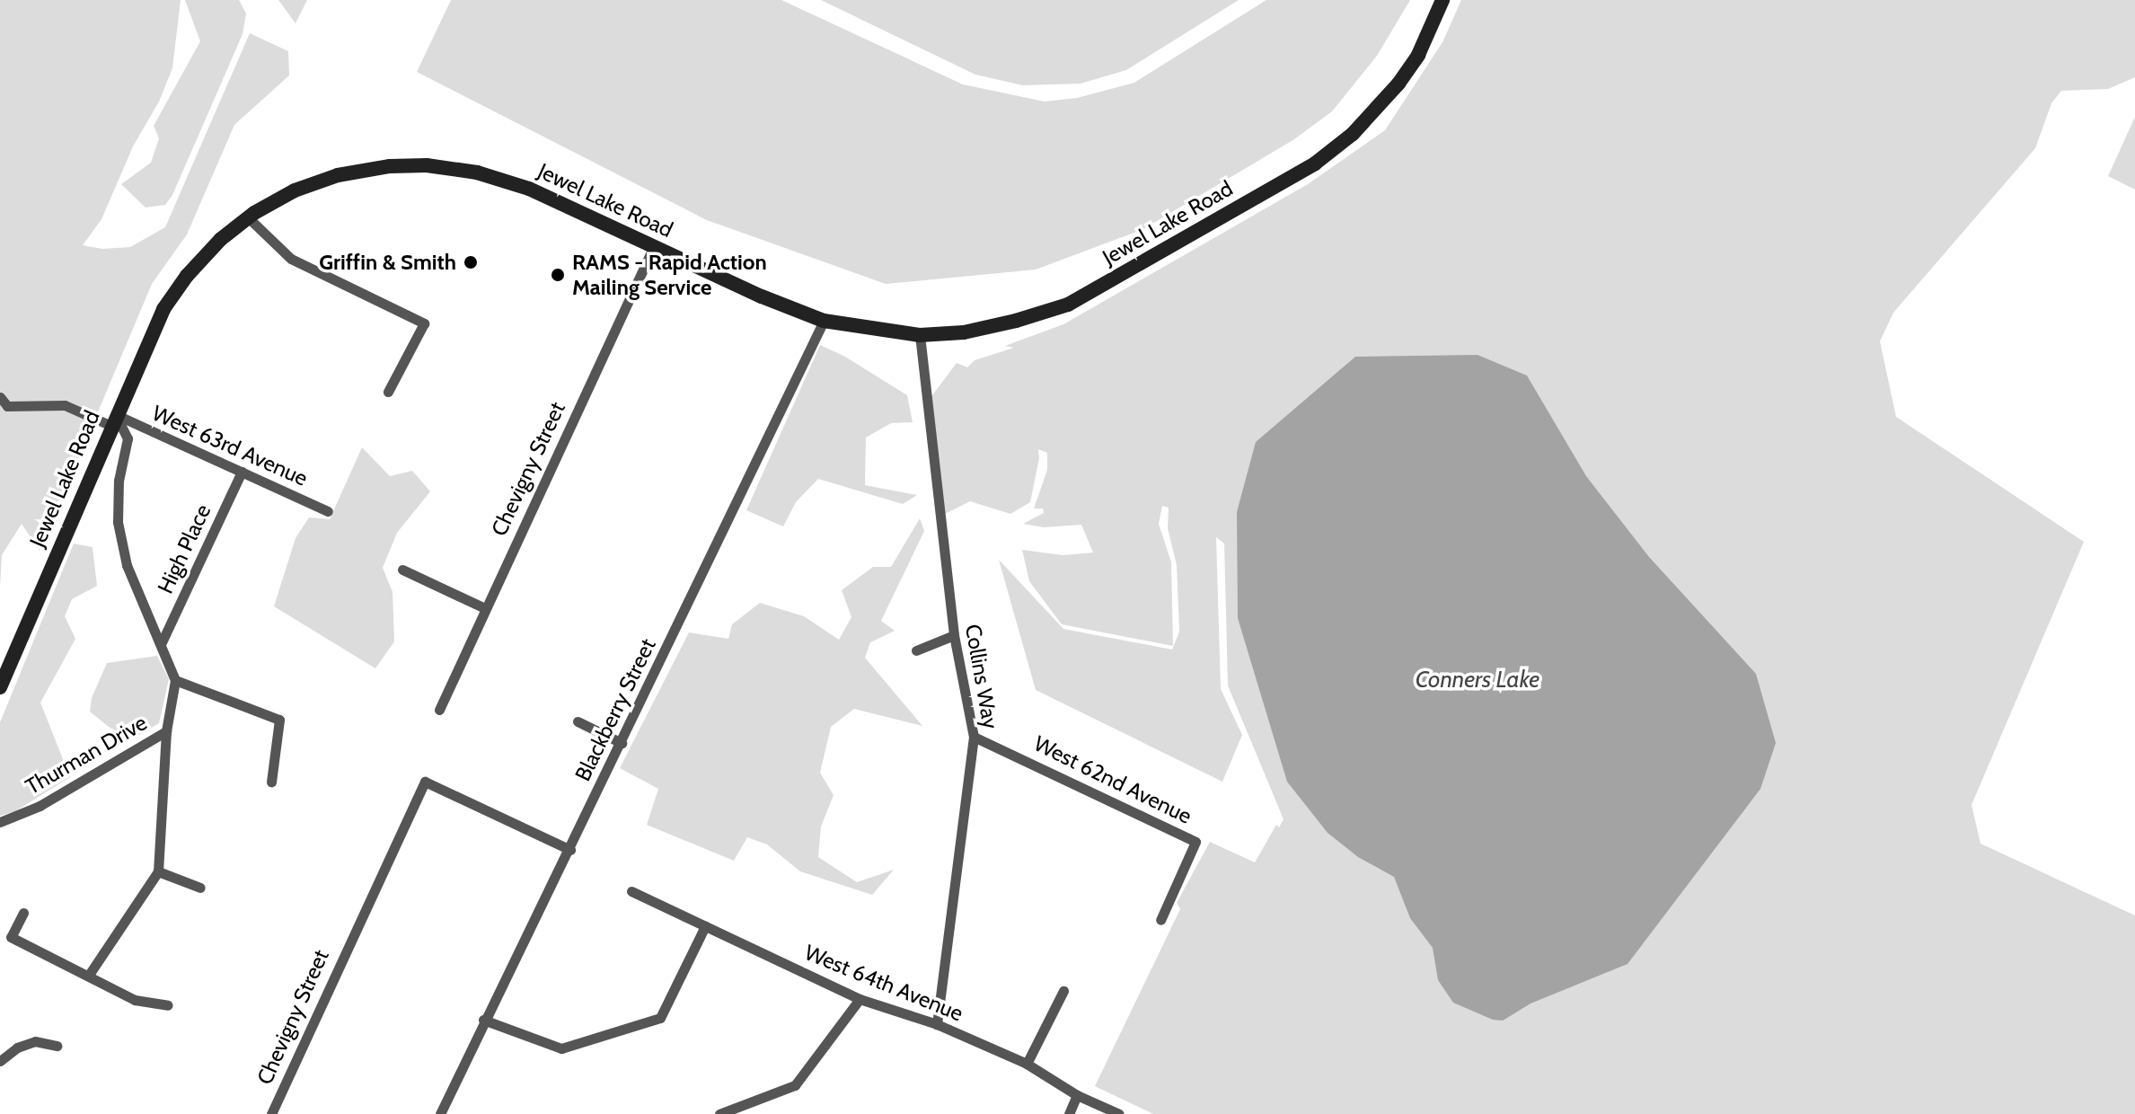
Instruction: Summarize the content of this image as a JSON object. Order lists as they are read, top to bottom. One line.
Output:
{"streets":{"main road":["Jewel Lake Road"],"street":["West 63rd Avenue","Chevigny Street","High Place","Collins Way","Blackberry Street","Thurman Drive","West 62nd Avenue","West 64th Avenue"]},"crossings":[["Jewel Lake Road","West 63rd Avenue"],["Jewel Lake Road","Chevigny Street"],["Jewel Lake Road","Collins Way"],["Jewel Lake Road","Blackberry Street"],["Jewel Lake Road","Thurman Drive"],["West 63rd Avenue","High Place"],["West 63rd Avenue","Thurman Drive"],["Chevigny Street","Blackberry Street"],["High Place","Thurman Drive"],["Collins Way","West 62nd Avenue"],["Collins Way","West 64th Avenue"]],"water":["Conners Lake"],"places":["Griffin & Smith","RAMS - Rapid Action Mailing Service"]}
